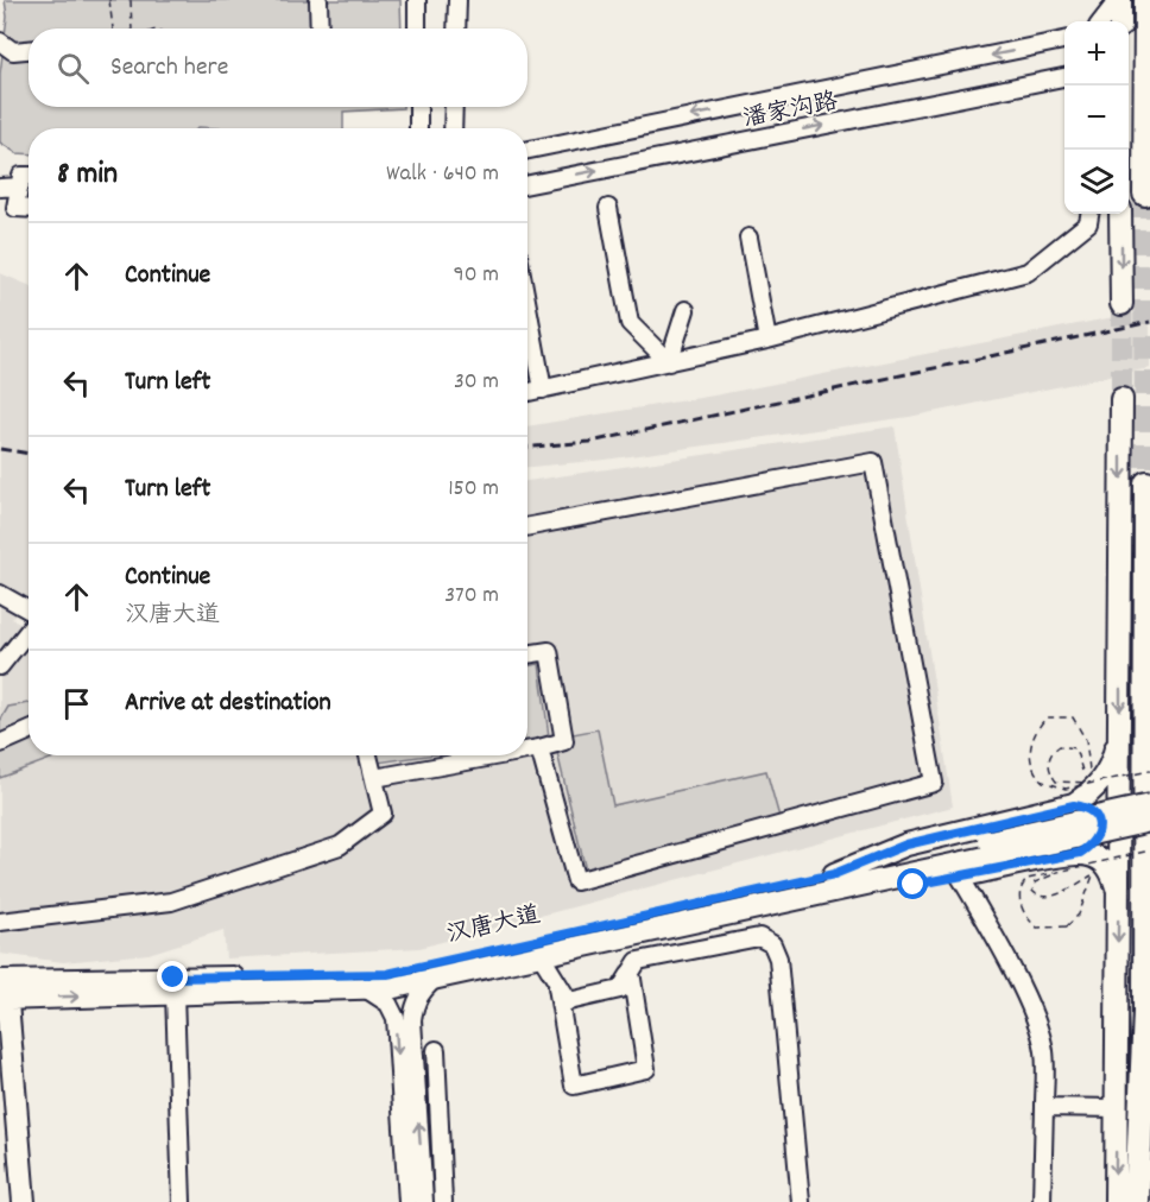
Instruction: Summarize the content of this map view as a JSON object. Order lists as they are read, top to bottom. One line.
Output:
{"streets":{"main road":["汉唐大道"],"street":["潘家沟路"]},"page":{"map_buttons":["+","−"],"search":"Search here","heading":["8 min","Walk · 640 m"],"list":[["Continue","90 m"],["Turn left","30 m"],["Turn left","150 m"],["Continue","汉唐大道","370 m"],"Arrive at destination"]}}
